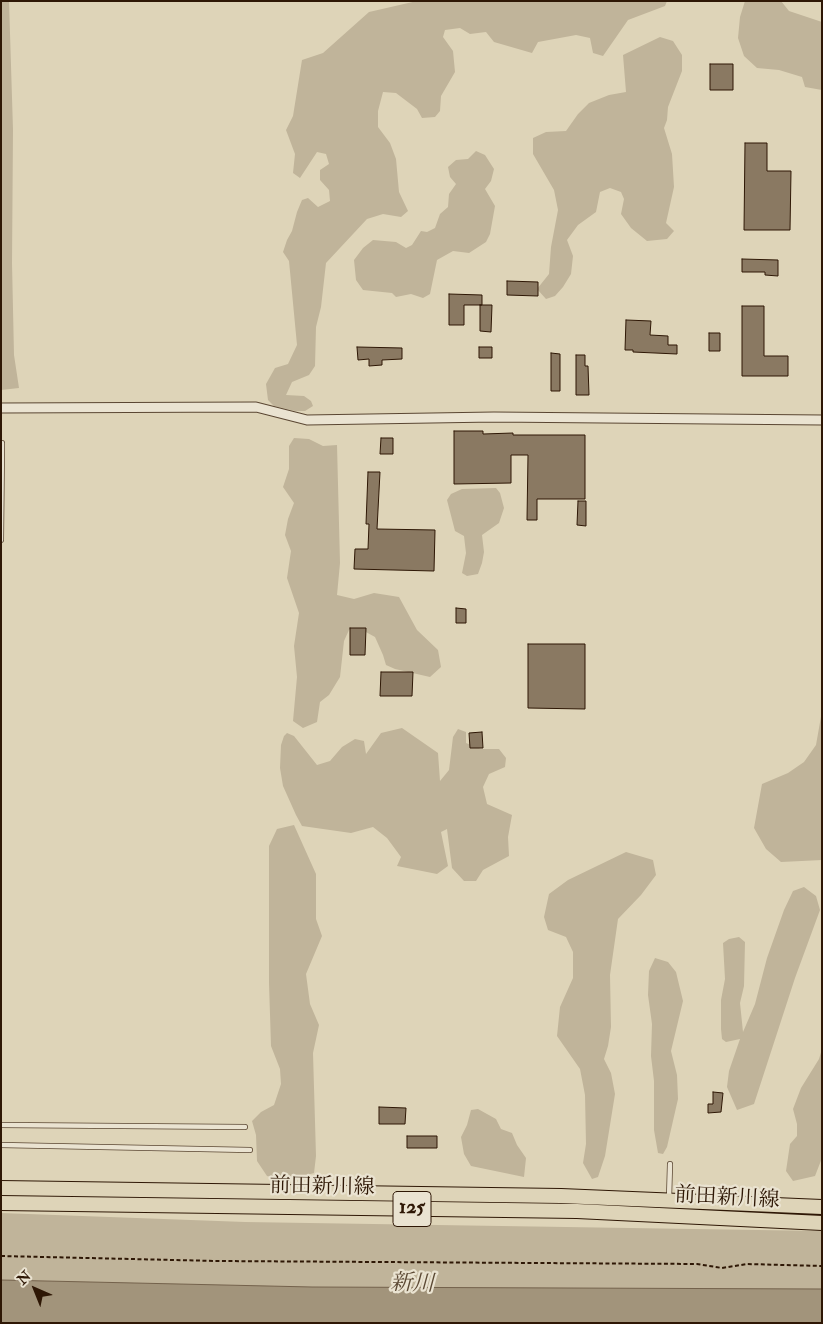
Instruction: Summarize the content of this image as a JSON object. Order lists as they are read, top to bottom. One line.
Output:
{"streets":{"main road":["前田新川線","125"]},"water":["新川"],"north":"top left"}
